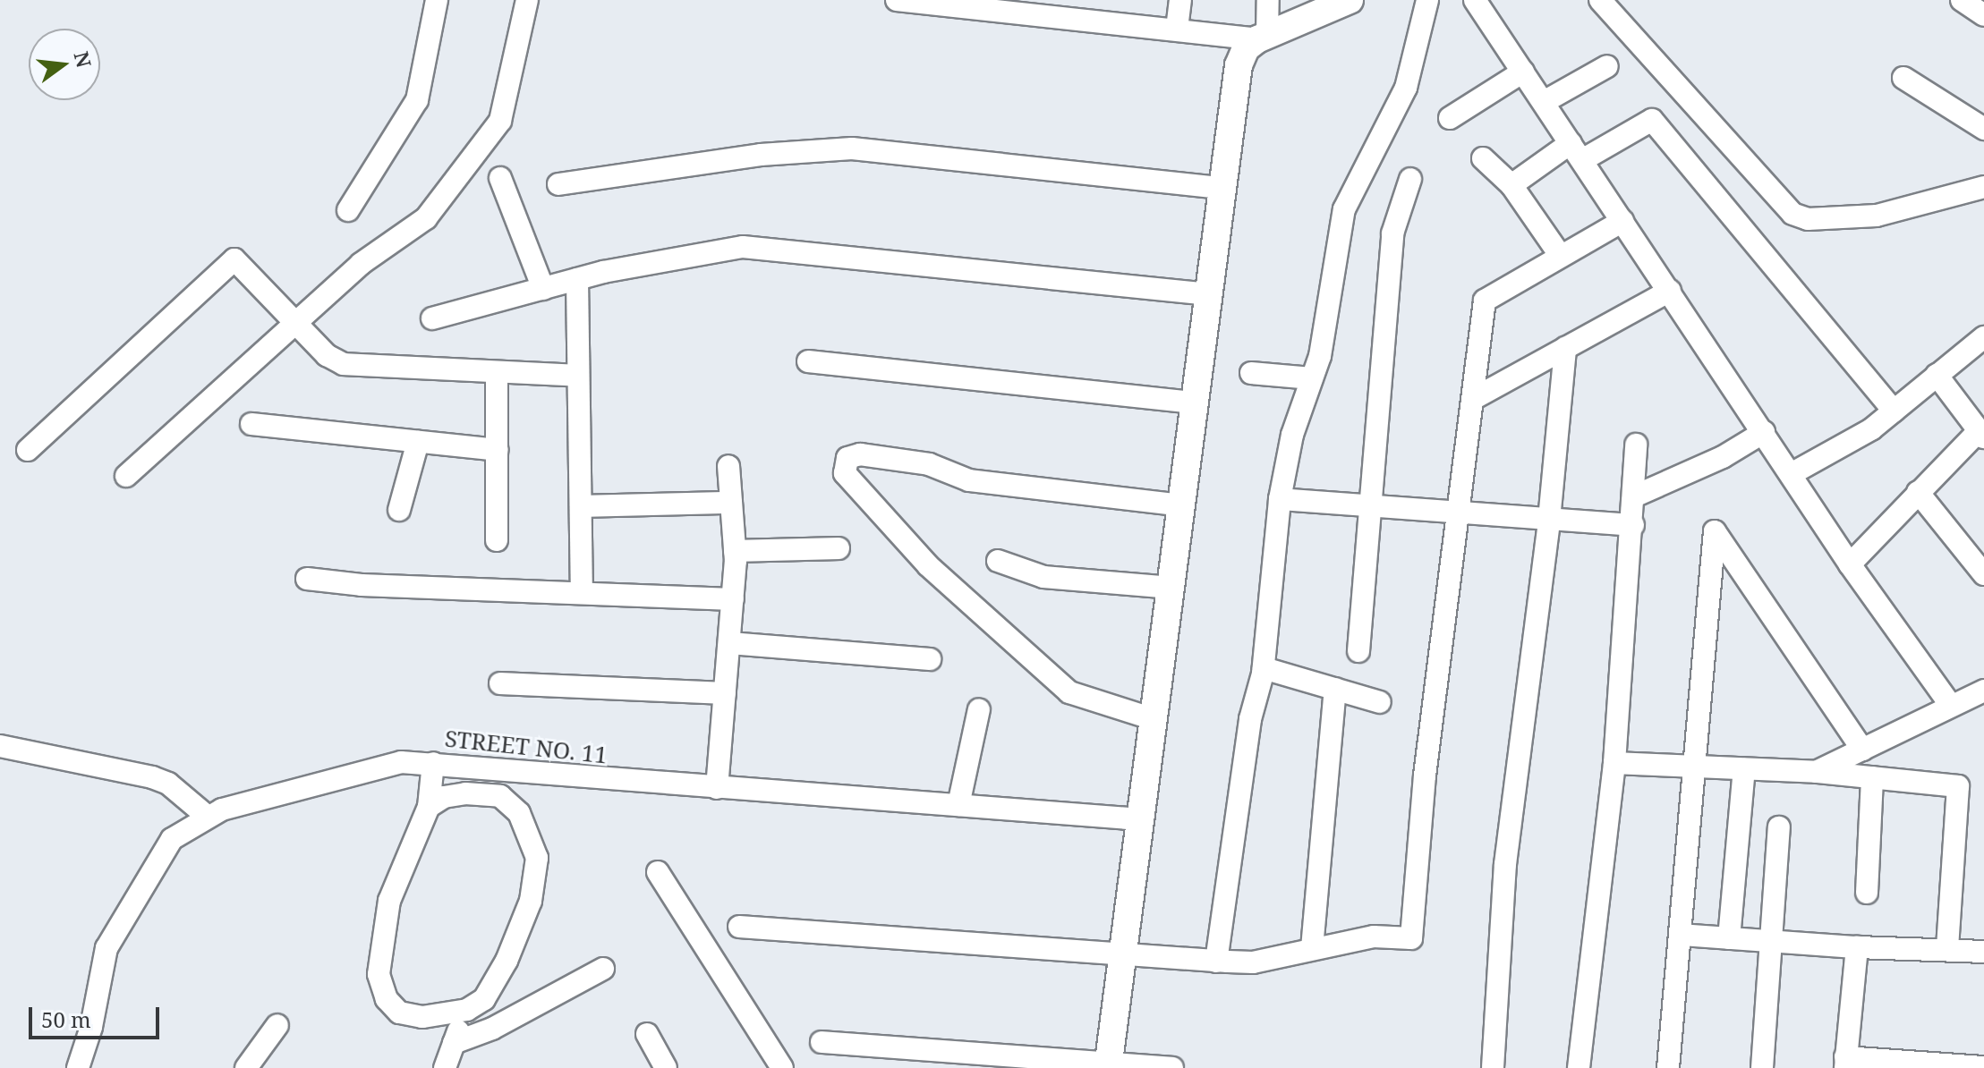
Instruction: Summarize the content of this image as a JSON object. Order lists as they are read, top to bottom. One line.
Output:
{"streets":{"street":["STREET NO. 11"]},"scale_bar":"50 m","north":"right"}
